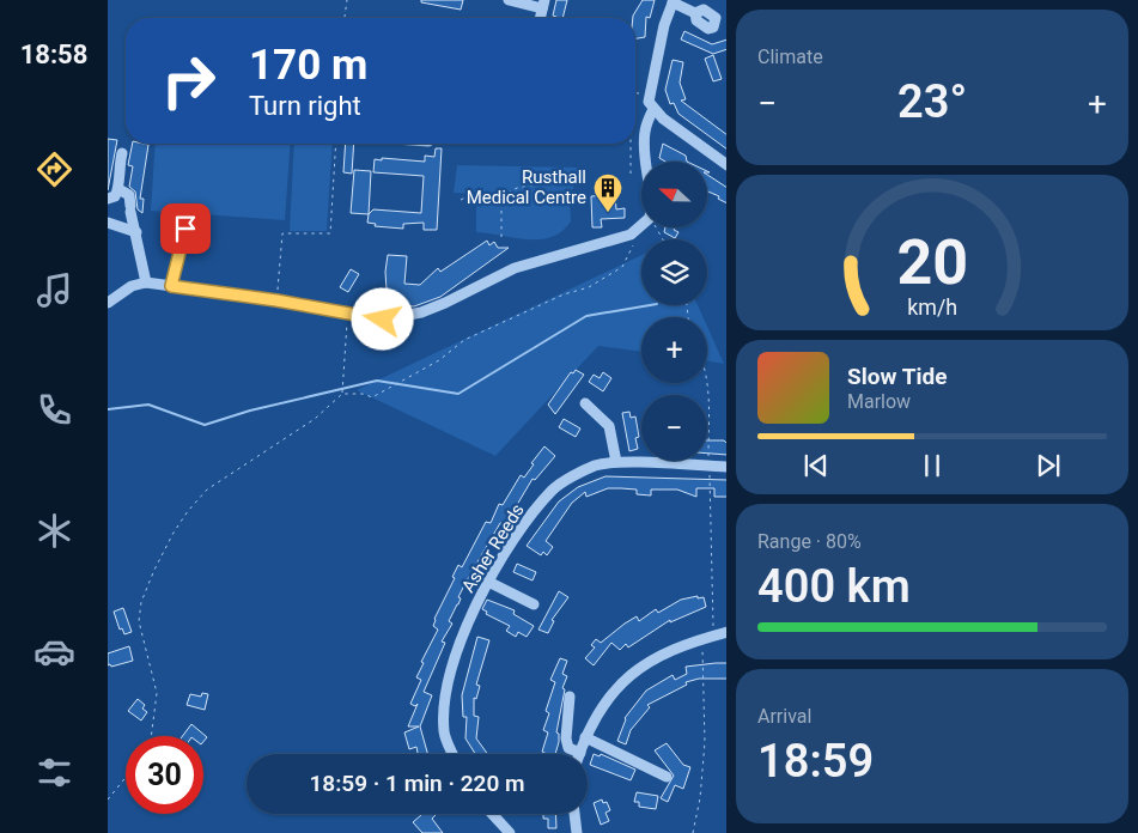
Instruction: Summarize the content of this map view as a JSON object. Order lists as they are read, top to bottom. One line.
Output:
{"streets":{"street":["Asher Reeds"]},"places":{"building":["Rusthall Medical Centre"]},"north":"left","page":{"tabs":"18:58","tile":["Climate",["Range · 80%","400 km"],["Arrival","18:59"]],"turn":["170 m","Turn right"],"heat":["−","23°","+"],"map_buttons":["+","−"],"song":["Slow Tide","Marlow"],"limit":"30","trip":"18:59 · 1 min · 220 m","gauge":["20","km/h"]}}
